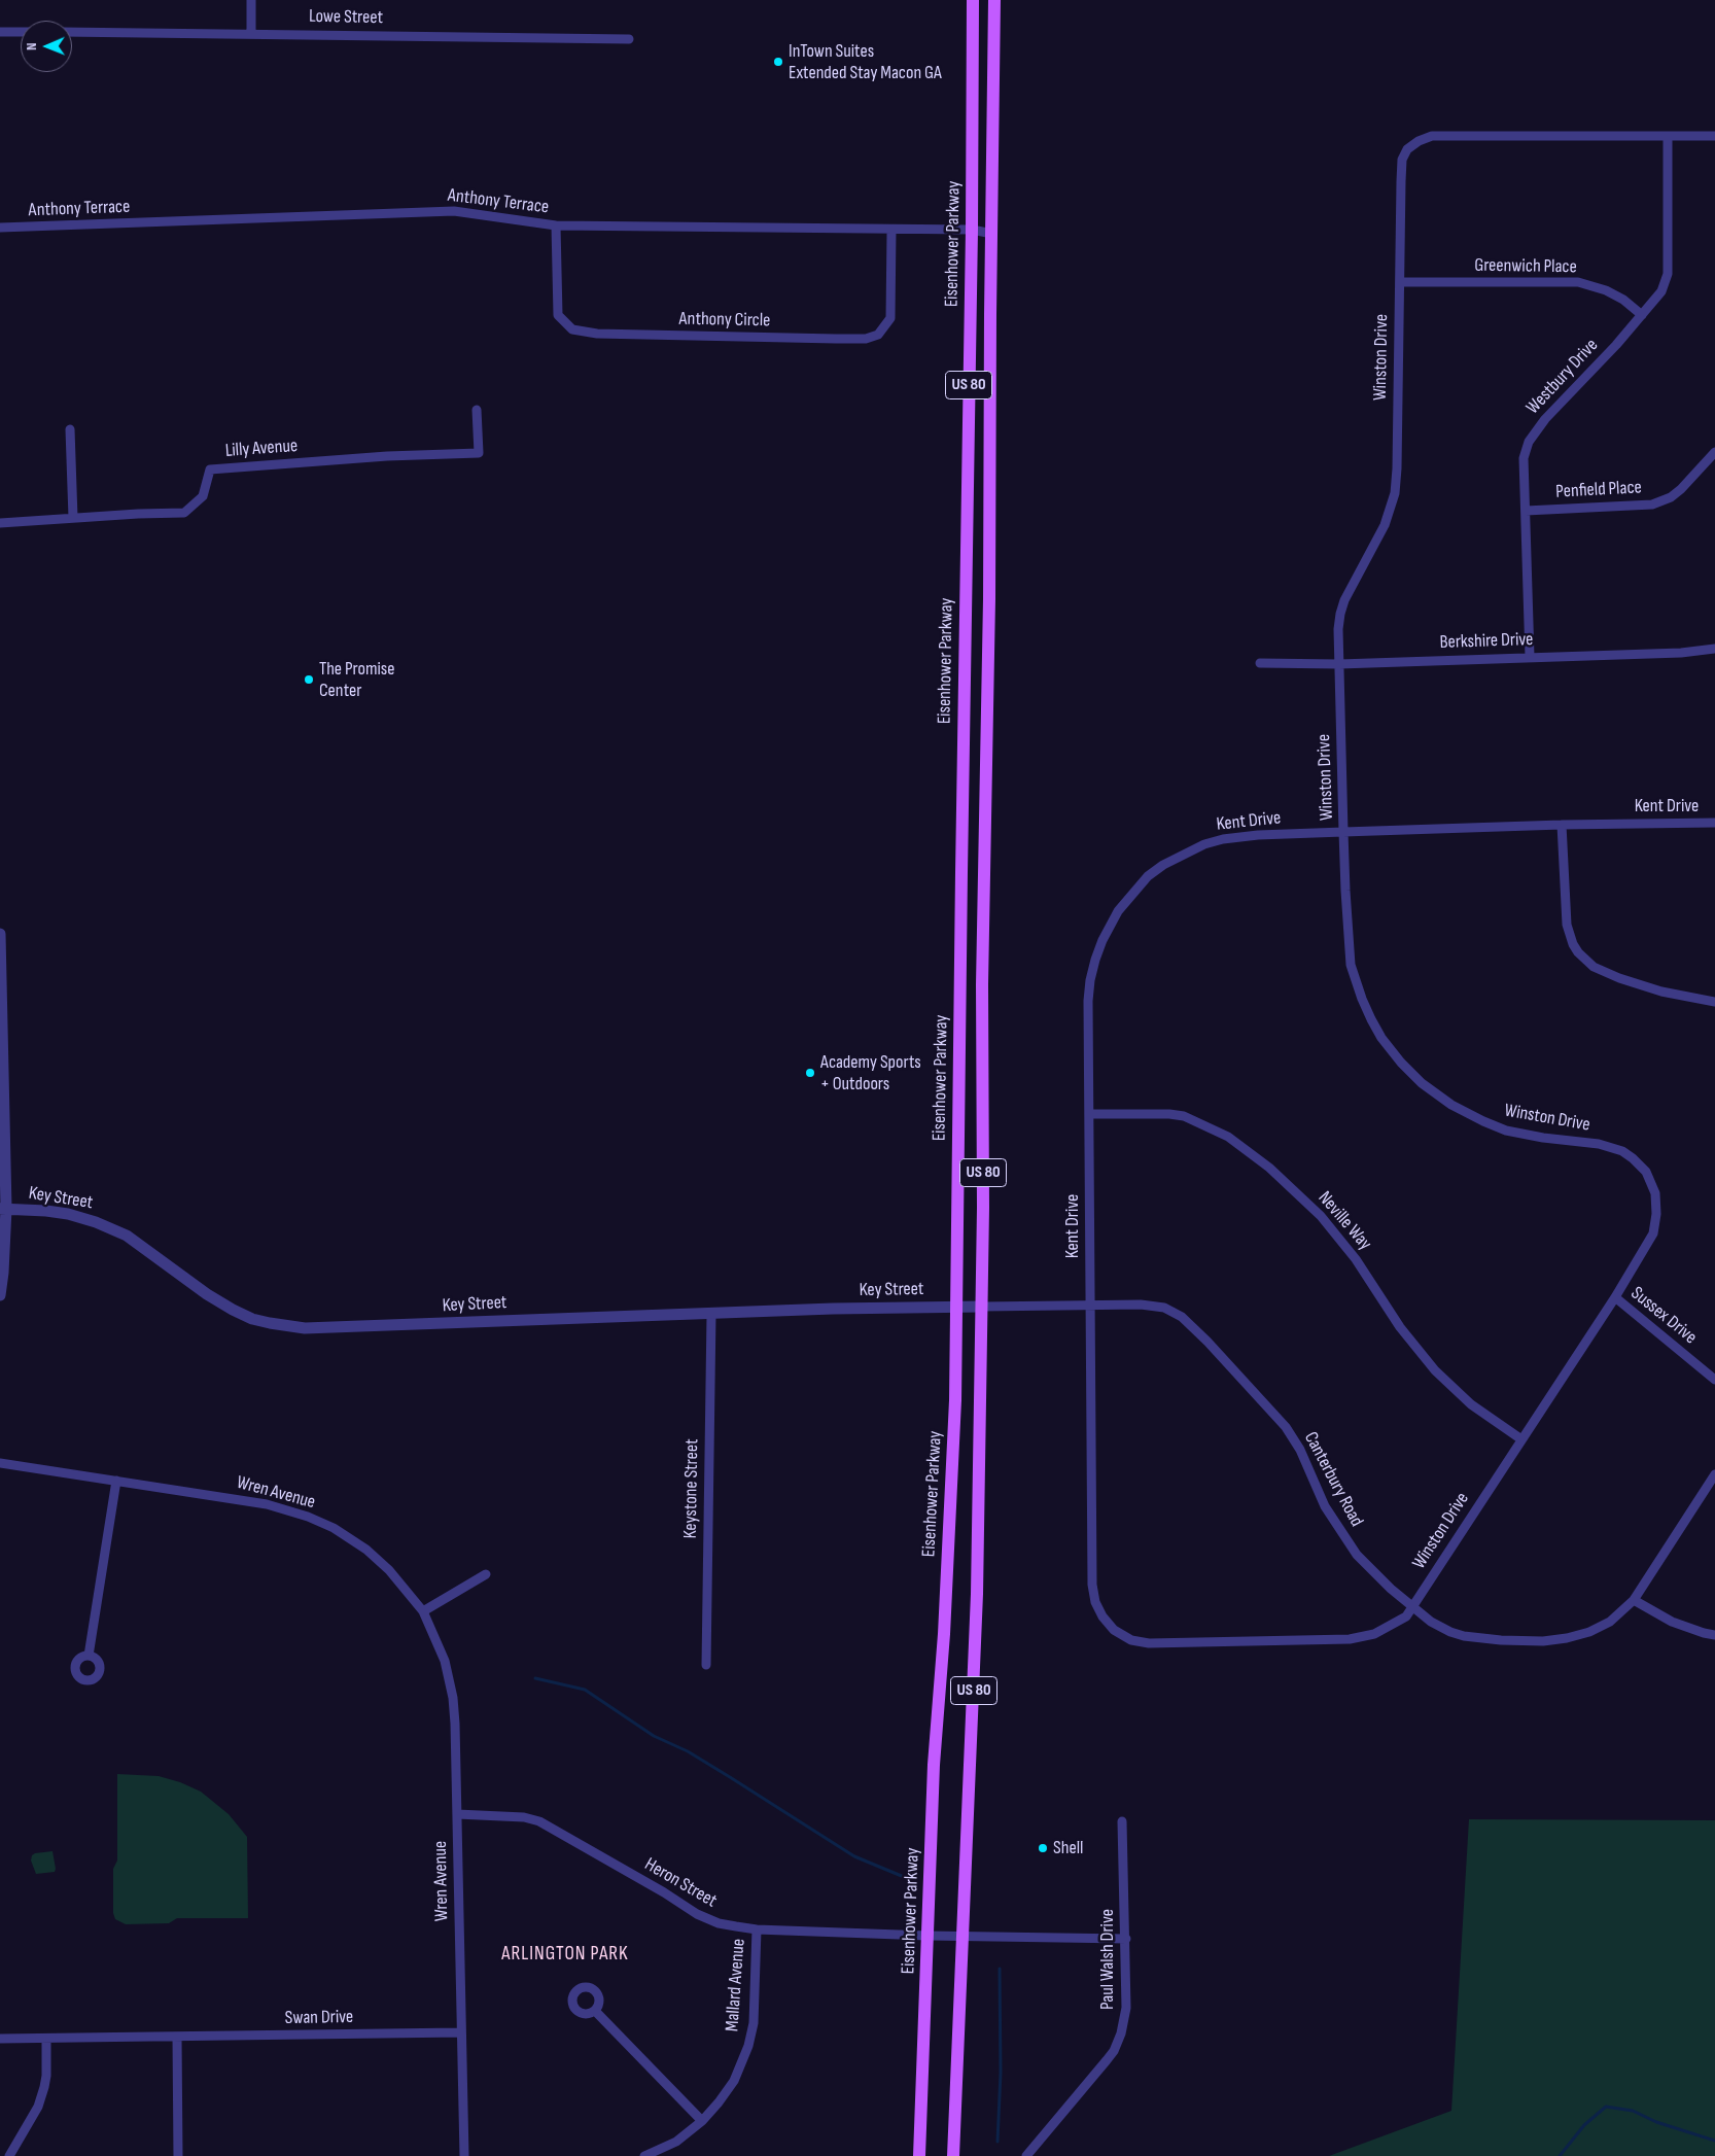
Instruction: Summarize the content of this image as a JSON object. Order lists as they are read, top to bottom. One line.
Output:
{"streets":{"main road":["Eisenhower Parkway","US 80"],"street":["Lowe Street","Anthony Terrace","Greenwich Place","Anthony Circle","Winston Drive","Westbury Drive","Lilly Avenue","Penfield Place","Berkshire Drive","Kent Drive","Key Street","Neville Way","Sussex Drive","Canterbury Road","Keystone Street","Wren Avenue","Heron Street","Paul Walsh Drive","Mallard Avenue","Swan Drive"]},"crossings":[["Anthony Terrace","Eisenhower Parkway"],["Anthony Terrace","Anthony Circle"],["Anthony Terrace","US 80"],["Eisenhower Parkway","Key Street"],["Eisenhower Parkway","Heron Street"],["Greenwich Place","Winston Drive"],["Greenwich Place","Westbury Drive"],["Winston Drive","Westbury Drive"],["Winston Drive","Berkshire Drive"],["Winston Drive","Kent Drive"],["Winston Drive","Neville Way"],["Winston Drive","Sussex Drive"],["Winston Drive","Canterbury Road"],["Westbury Drive","Penfield Place"],["Westbury Drive","Berkshire Drive"],["US 80","Key Street"],["US 80","Canterbury Road"],["US 80","Heron Street"],["Kent Drive","Neville Way"],["Kent Drive","Canterbury Road"],["Key Street","Canterbury Road"],["Key Street","Keystone Street"],["Wren Avenue","Heron Street"],["Wren Avenue","Swan Drive"],["Heron Street","Paul Walsh Drive"],["Heron Street","Mallard Avenue"]],"districts":["ARLINGTON PARK"],"places":["InTown Suites Extended Stay Macon GA","The Promise Center","Academy Sports + Outdoors","Shell"],"north":"left"}
